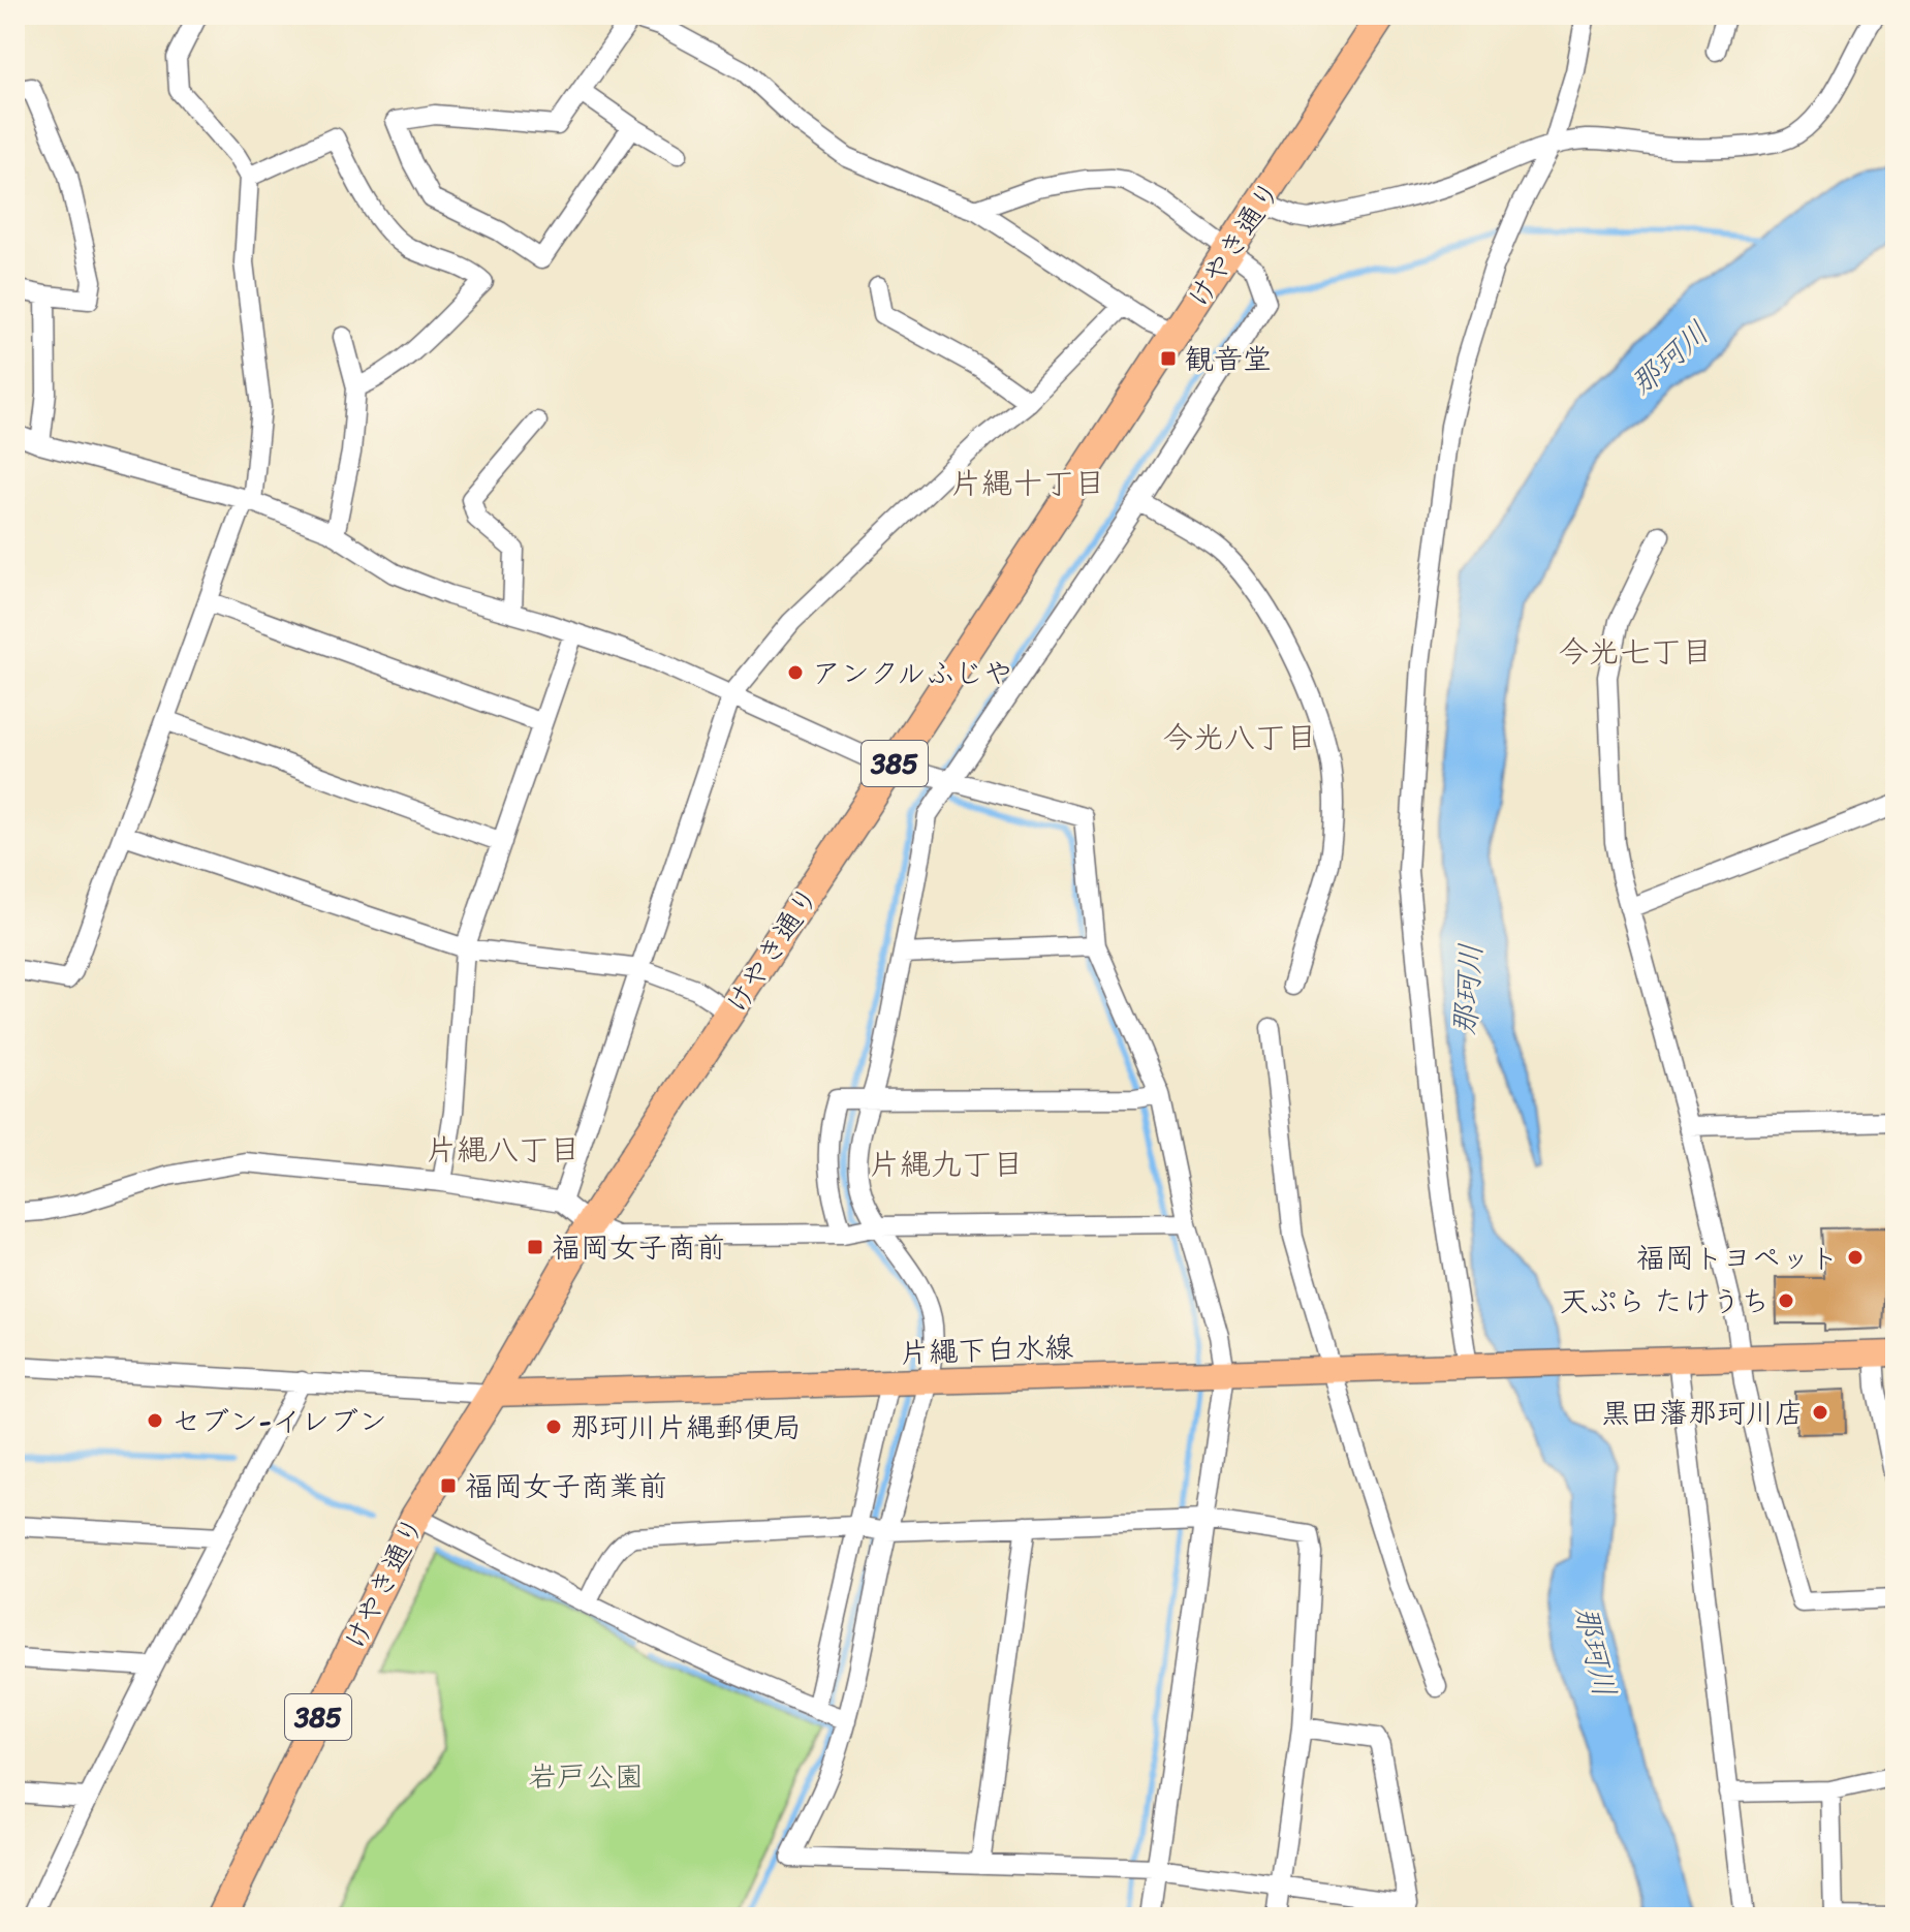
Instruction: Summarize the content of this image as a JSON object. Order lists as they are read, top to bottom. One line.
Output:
{"streets":{"highway":["けやき通り","385"],"main road":["片繩下白水線"]},"crossings":[["けやき通り","片繩下白水線"]],"districts":["片縄十丁目","今光七丁目","今光八丁目","片縄八丁目","片縄九丁目"],"water":["那珂川"],"parks":["岩戸公園"],"places":{"transit":["観音堂","福岡女子商前","福岡女子商業前"],"other":["アンクルふじや","福岡トヨペット","天ぷら たけうち","黒田藩那珂川店","セブン-イレブン","那珂川片縄郵便局"]}}
